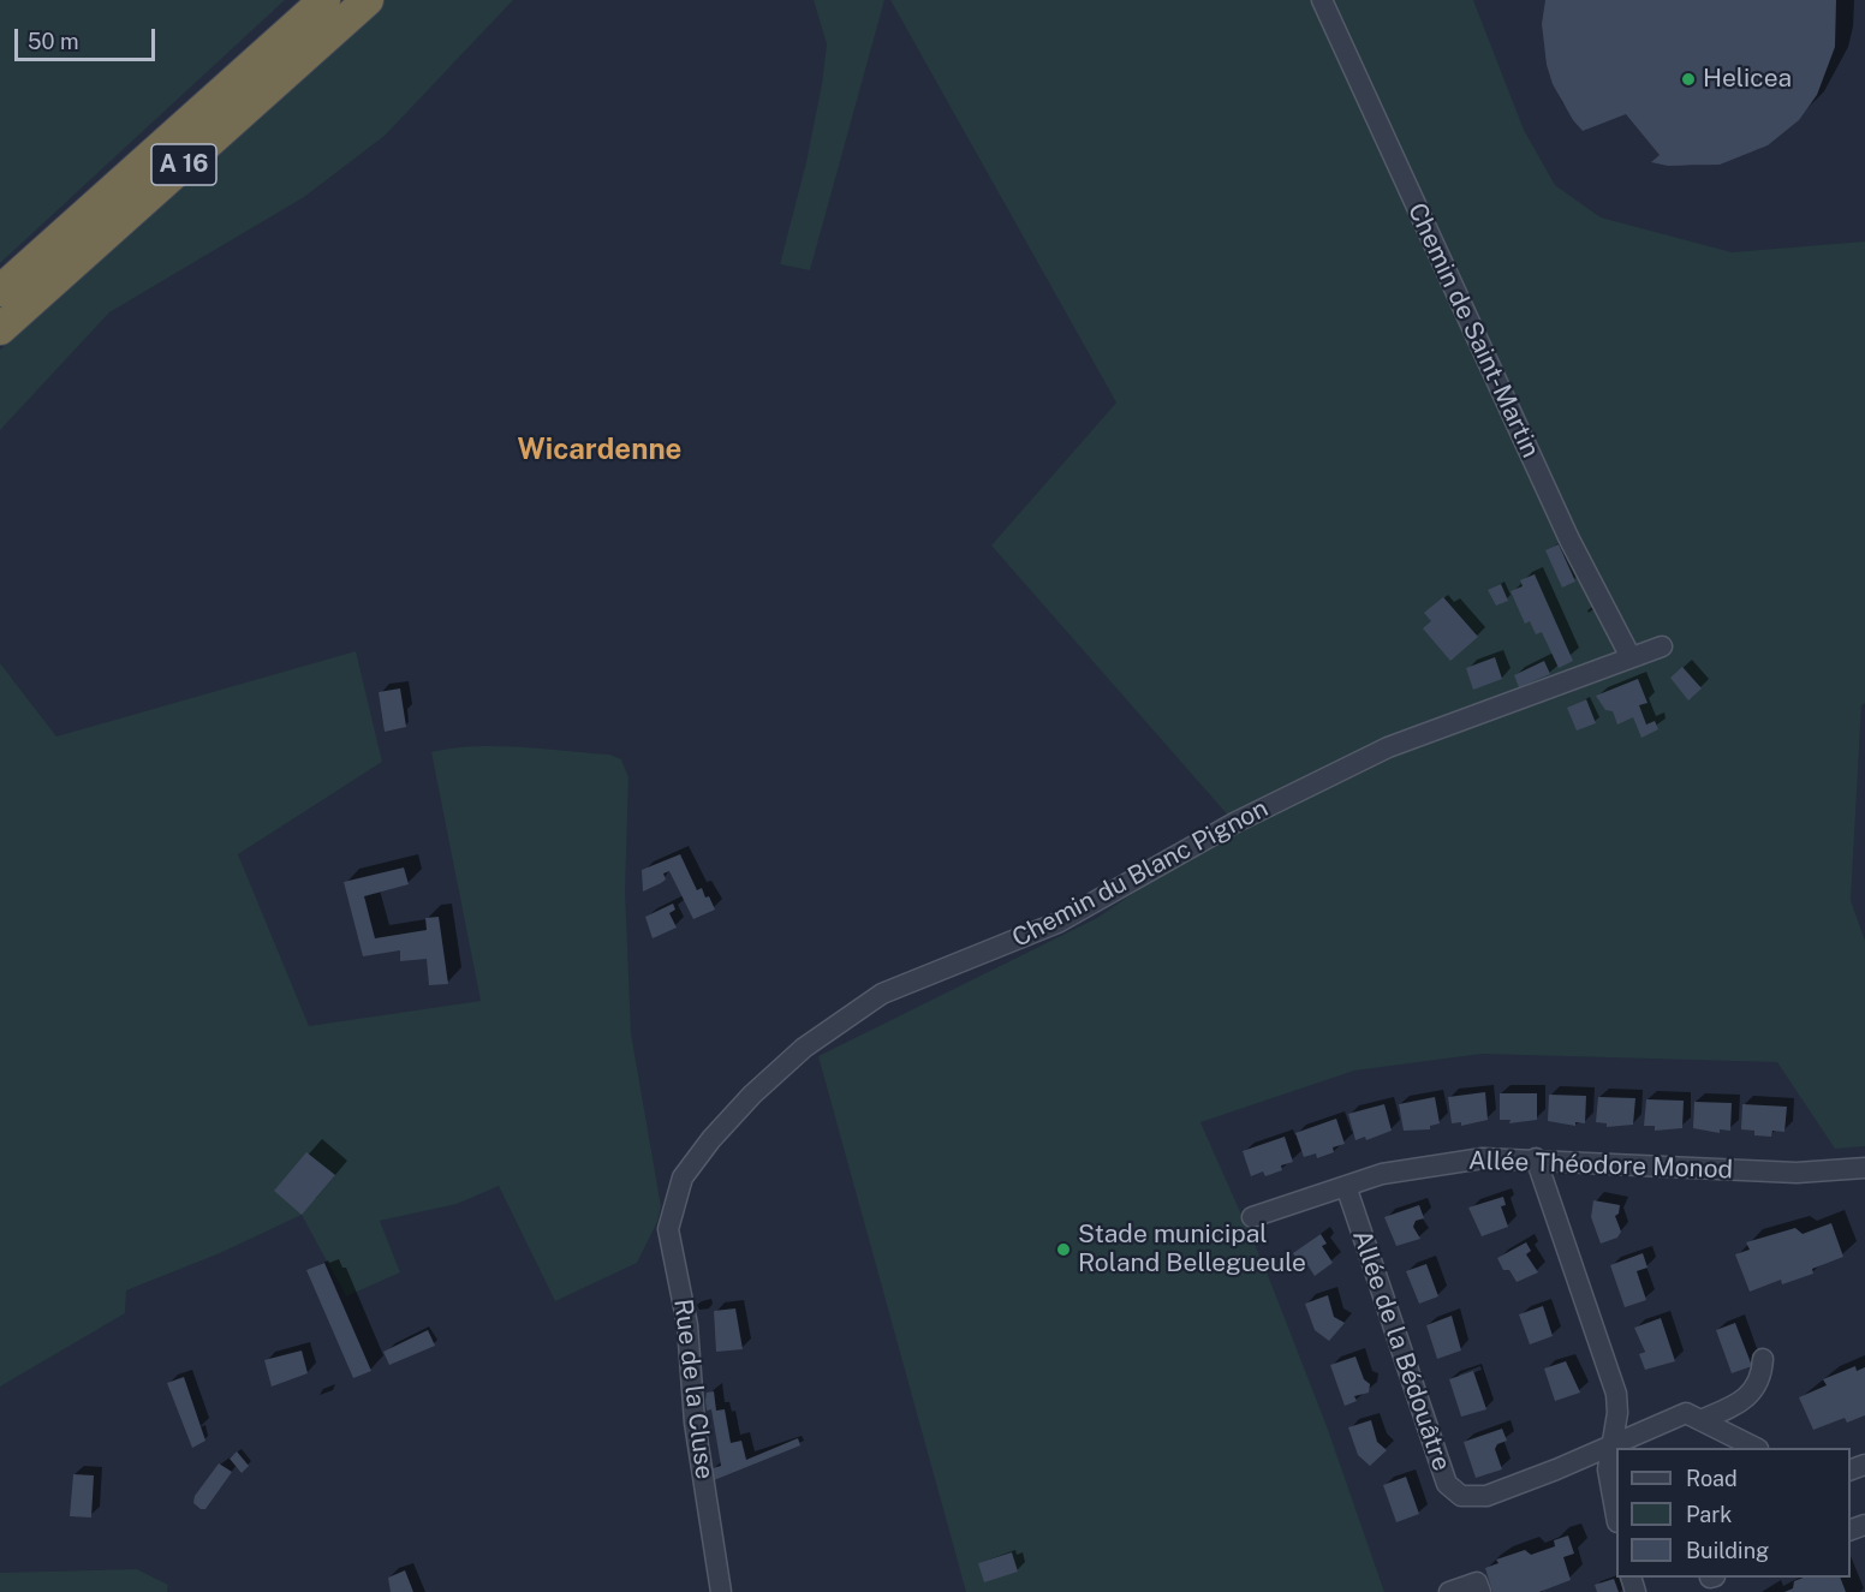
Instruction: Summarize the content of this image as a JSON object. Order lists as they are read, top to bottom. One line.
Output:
{"streets":{"highway":["A 16"],"street":["Chemin de Saint-Martin","Chemin du Blanc Pignon","Allée Théodore Monod","Allée de la Bédouâtre","Rue de la Cluse"]},"crossings":[["Chemin de Saint-Martin","Chemin du Blanc Pignon"],["Chemin du Blanc Pignon","Rue de la Cluse"],["Allée Théodore Monod","Allée de la Bédouâtre"]],"districts":["Wicardenne"],"places":["Helicea","Stade municipal Roland Bellegueule"],"legend":["Road","Park","Building"],"scale_bar":"50 m"}
